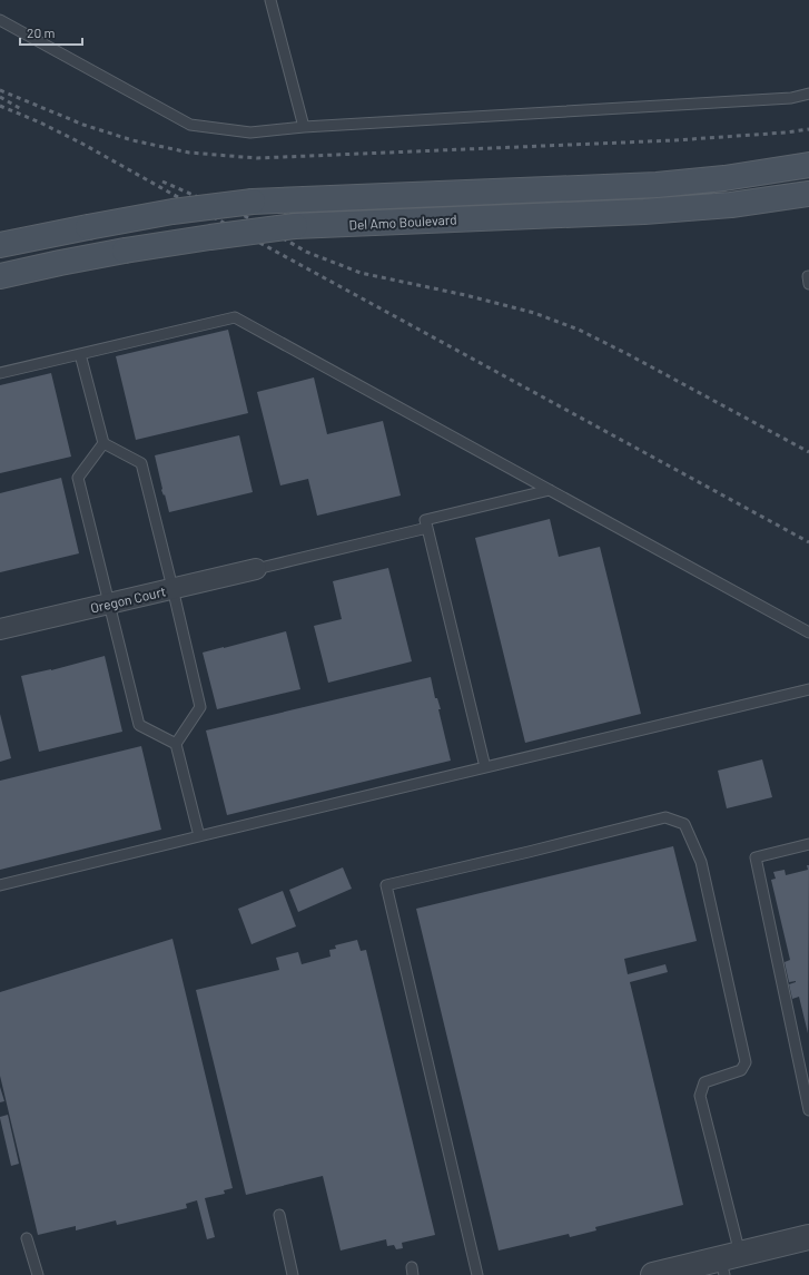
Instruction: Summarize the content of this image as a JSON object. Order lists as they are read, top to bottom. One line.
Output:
{"streets":{"main road":["Del Amo Boulevard"],"street":["Oregon Court"]},"scale_bar":"20 m"}
